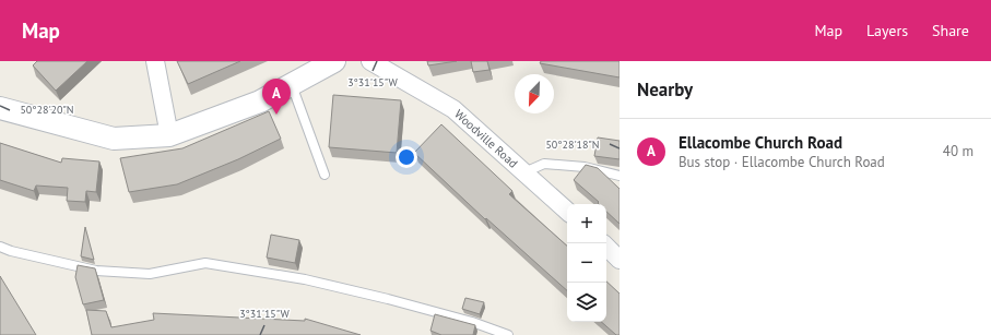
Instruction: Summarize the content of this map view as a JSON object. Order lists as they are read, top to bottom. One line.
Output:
{"streets":{"street":["Woodville Road"]},"north":"bottom left","page":{"header":"Map","nav":["Map","Layers","Share"],"heading":"Nearby","pins":"A","list":[{"mark":"A","name":"Ellacombe Church Road","note":"Bus stop · Ellacombe Church Road","value":"40 m"}],"map_buttons":["+","−"]},"coordinates":["3°31'15\"W","50°28'20\"N","50°28'18\"N"]}
